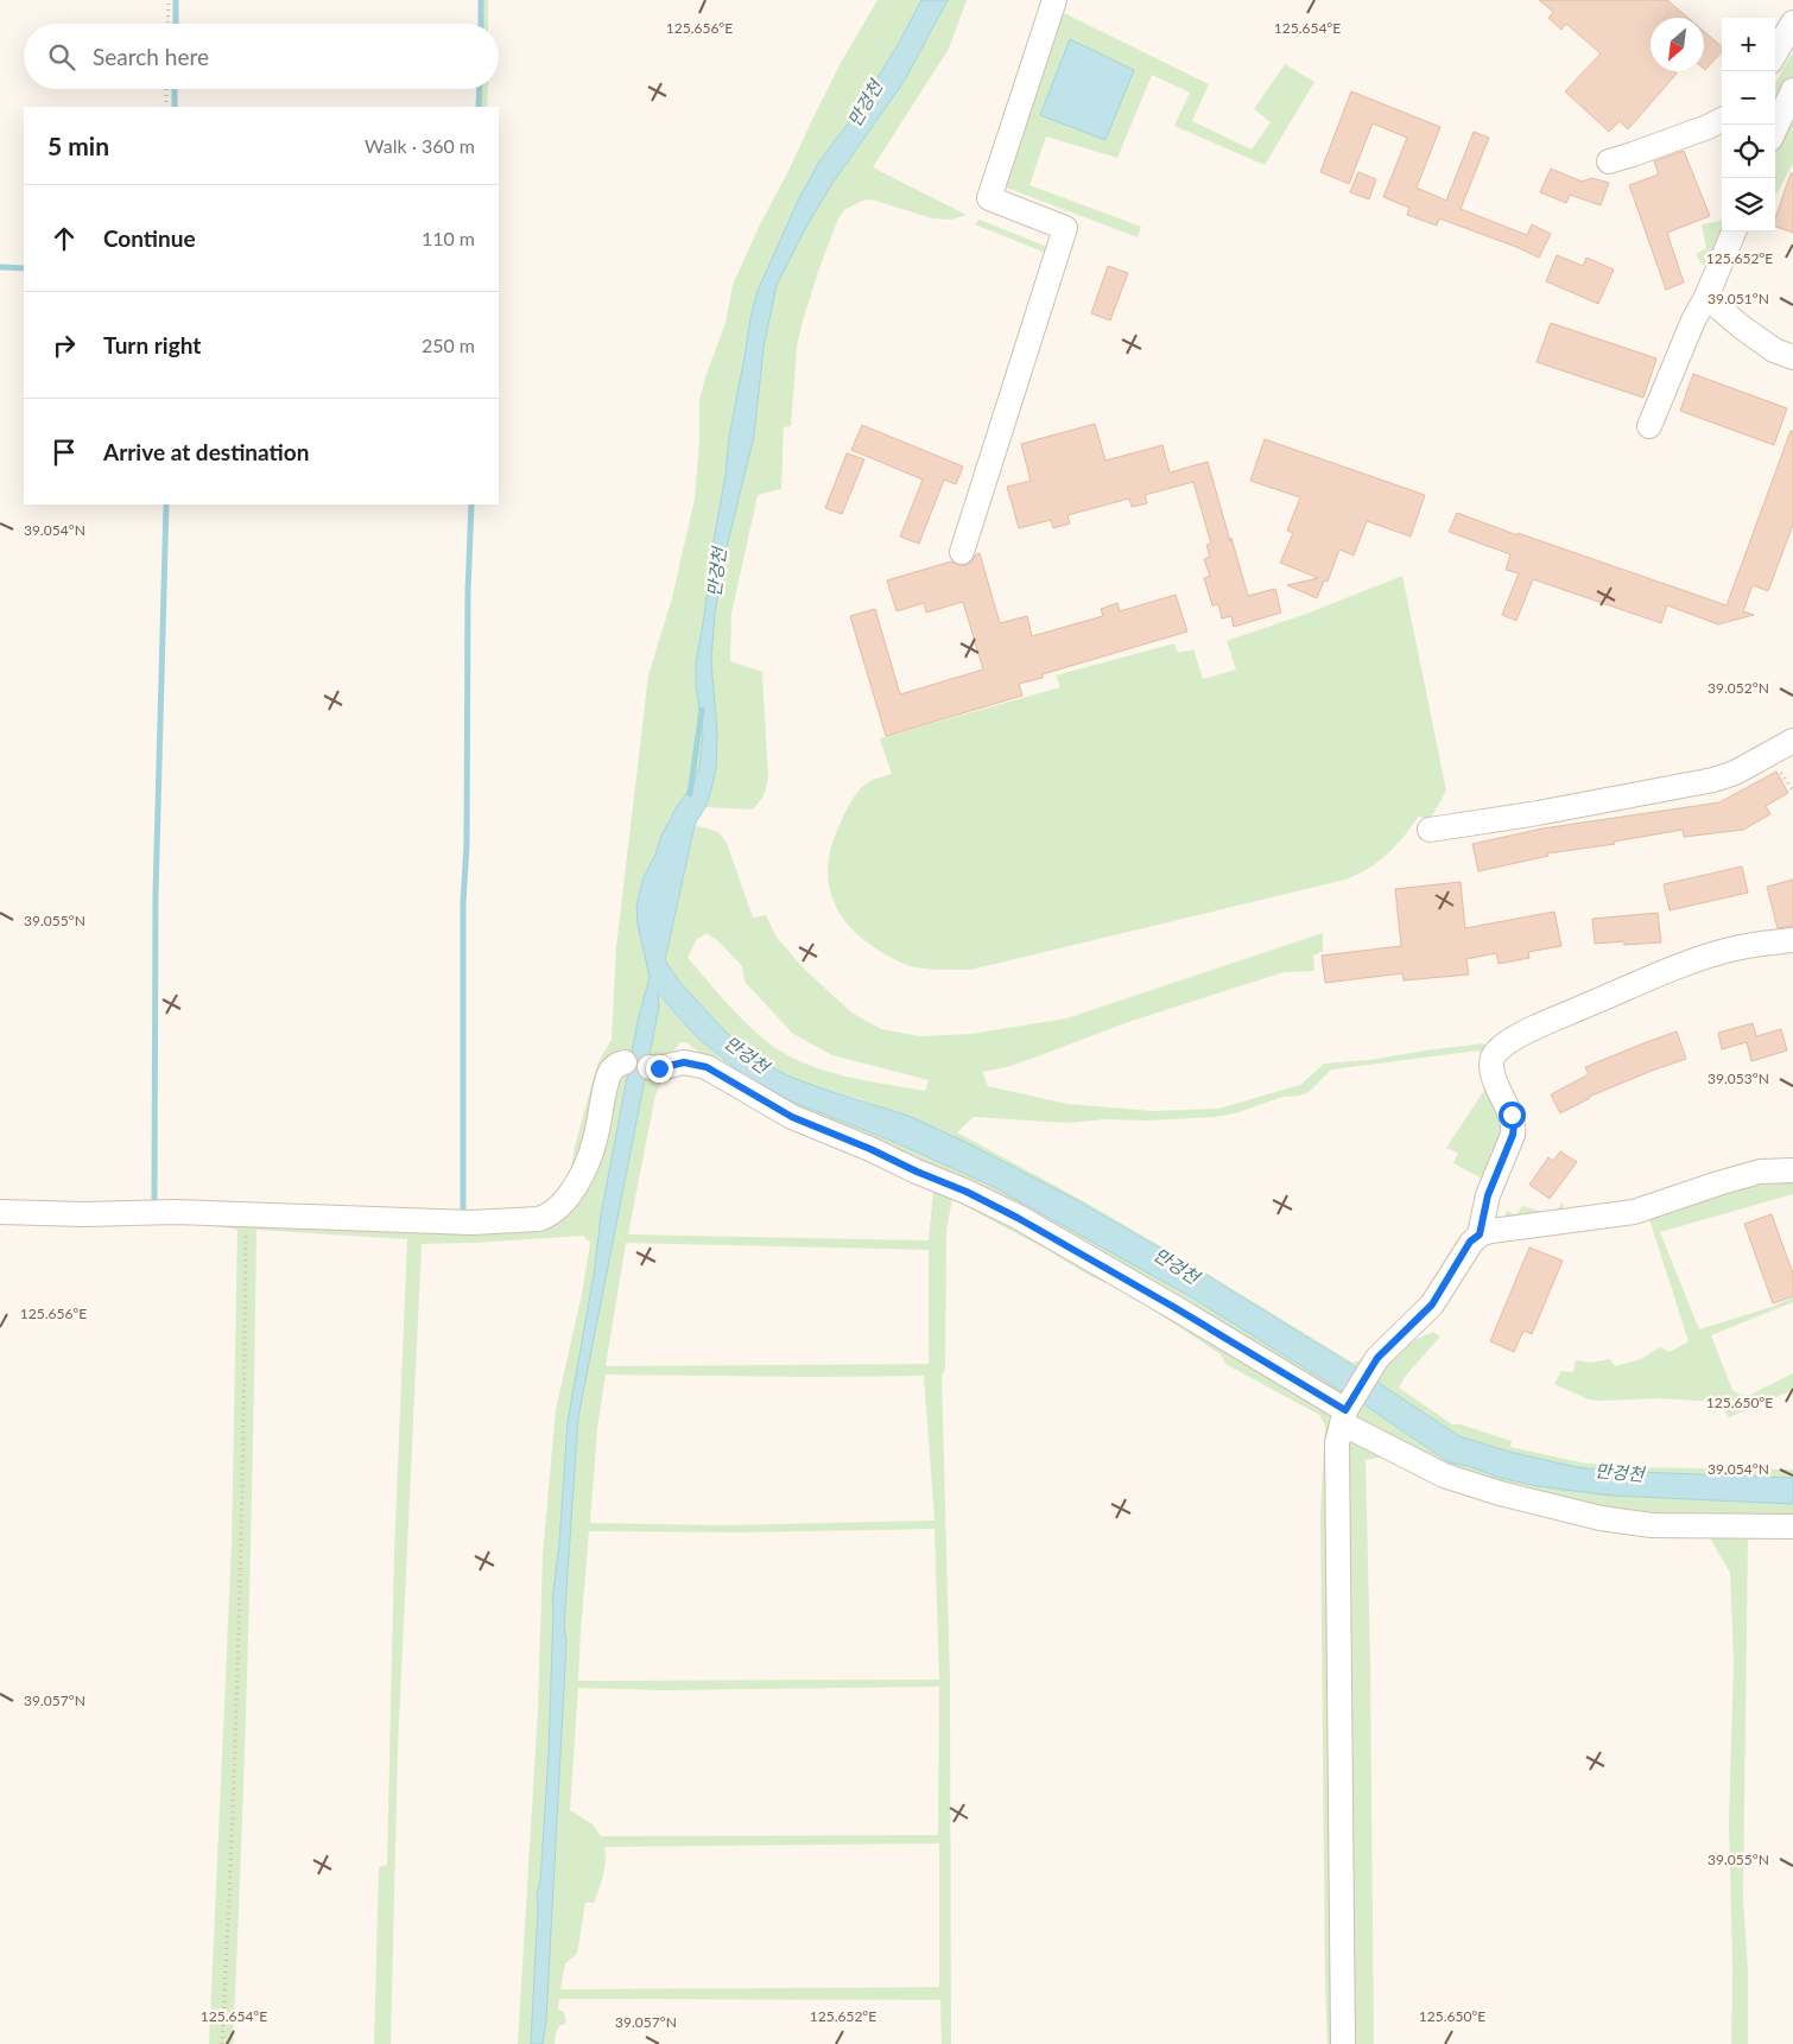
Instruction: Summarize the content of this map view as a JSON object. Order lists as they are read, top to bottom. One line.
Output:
{"water":["만겅천"],"north":"bottom left","page":{"map_buttons":["+","−"],"search":"Search here","heading":["5 min","Walk · 360 m"],"list":[["Continue","110 m"],["Turn right","250 m"],"Arrive at destination"]},"coordinates":["125.656°E","125.654°E","125.652°E","39.051°N","39.054°N","39.052°N","39.055°N","39.053°N","125.650°E","39.057°N"]}
